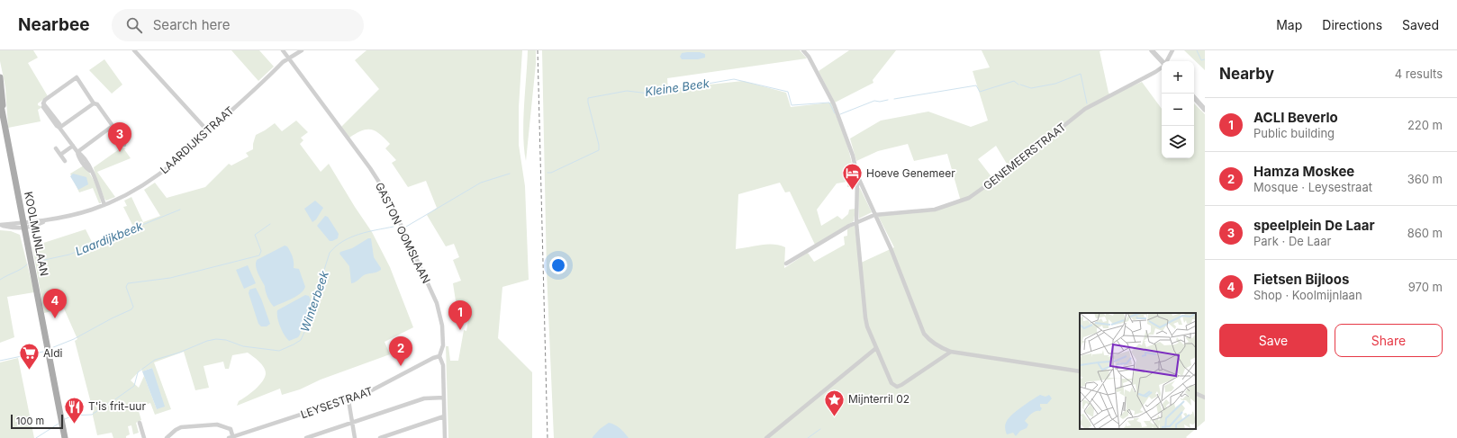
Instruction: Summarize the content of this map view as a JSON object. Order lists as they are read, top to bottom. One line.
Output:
{"streets":{"main road":["KOOLMIJNLAAN"],"street":["LAARDIJKSTRAAT","GENEMEERSTRAAT","GASTON OOMSLAAN","LEYSESTRAAT"]},"crossings":[["LAARDIJKSTRAAT","GASTON OOMSLAAN"],["LAARDIJKSTRAAT","KOOLMIJNLAAN"],["GASTON OOMSLAAN","LEYSESTRAAT"]],"water":["Kleine Beek","Laardijkbeek","Winterbeek"],"places":{"hotel":["Hoeve Genemeer"],"supermarket":["Aldi"],"place":["Mijnterril 02"],"restaurant":["T'is frit-uur"]},"scale_bar":"100 m","page":{"header":"Nearbee","search":"Search here","nav":["Map","Directions","Saved"],"heading":["Nearby","4 results"],"map_buttons":["+","−"],"list":[{"mark":"1","name":"ACLI Beverlo","note":"Public building","value":"220 m"},{"mark":"2","name":"Hamza Moskee","note":"Mosque · Leysestraat","value":"360 m"},{"mark":"3","name":"speelplein De Laar","note":"Park · De Laar","value":"860 m"},{"mark":"4","name":"Fietsen Bijloos","note":"Shop · Koolmijnlaan","value":"970 m"}],"pins":["3","4","1","2"],"buttons":["Save","Share"],"scale":"100 m"}}
